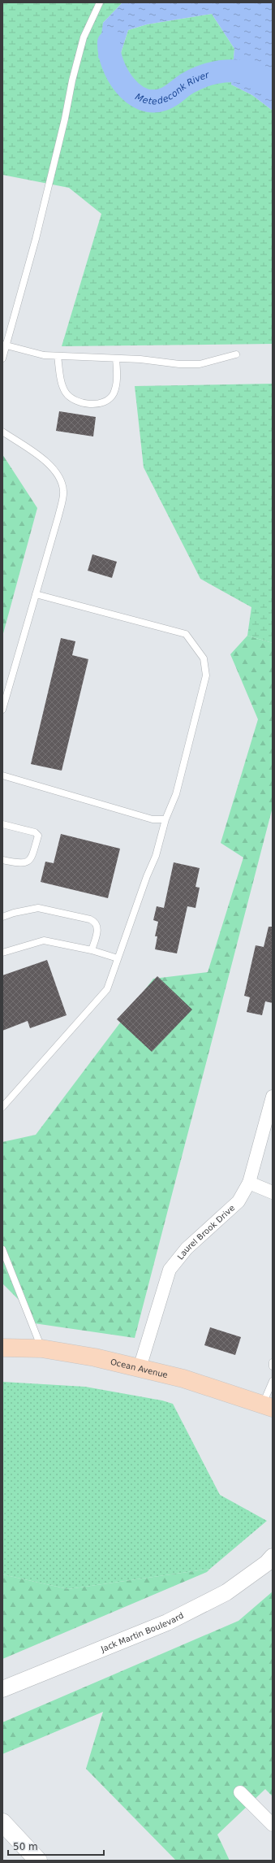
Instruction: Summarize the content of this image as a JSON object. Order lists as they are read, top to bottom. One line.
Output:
{"streets":{"main road":["Ocean Avenue"],"street":["Laurel Brook Drive","Jack Martin Boulevard"]},"crossings":[["Laurel Brook Drive","Ocean Avenue"]],"water":["Metedeconk River"],"scale_bar":"50 m"}
